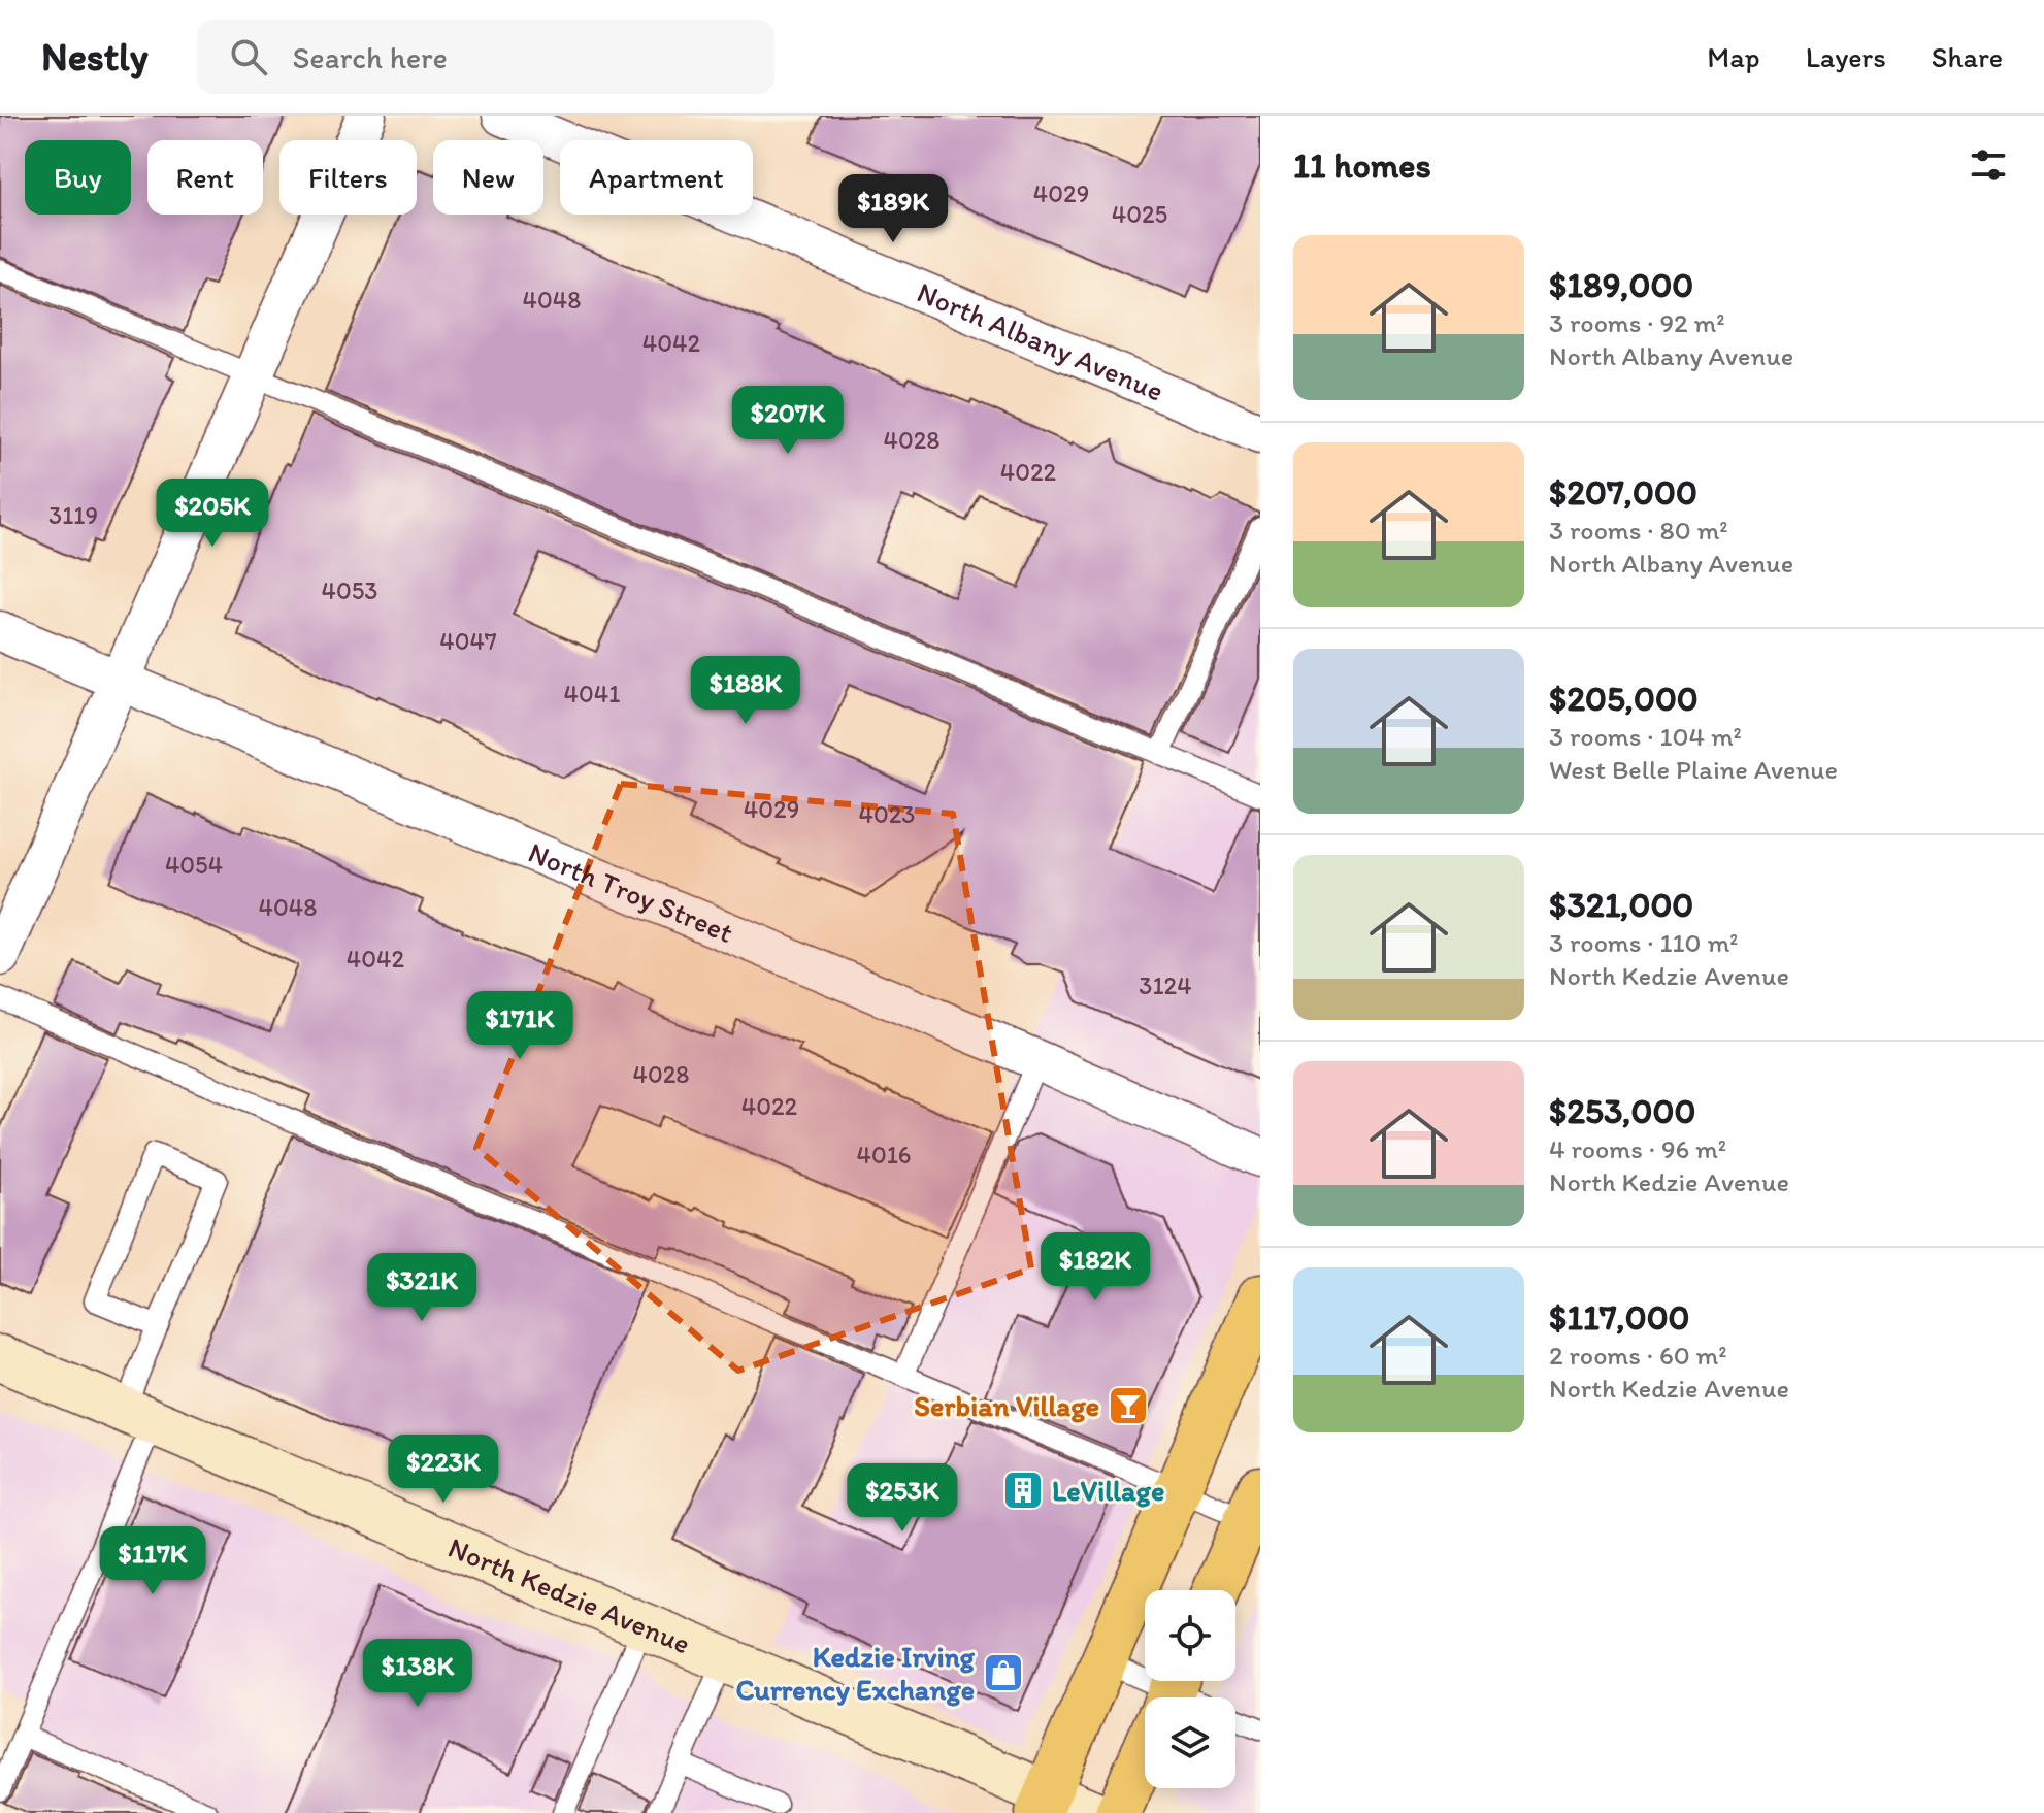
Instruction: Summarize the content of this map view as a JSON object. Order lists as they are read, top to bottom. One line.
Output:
{"streets":{"main road":["North Kedzie Avenue"],"street":["North Albany Avenue","North Troy Street"]},"places":{"bar":["Serbian Village"],"building":["LeVillage"],"shop":["Kedzie Irving Currency Exchange"]},"house_numbers":["4029","4025","4048","4042","4028","4022","3119","4053","4047","4041","4029","4023","4054","4048","4042","3124","4028","4022","4016"],"page":{"header":"Nestly","search":"Search here","nav":["Map","Layers","Share"],"heading":"11 homes","chip":["Buy","Rent","Filters","New","Apartment"],"price":["$189K","$207K","$205K","$188K","$171K","$182K","$321K","$223K","$253K","$117K","$138K"],"list":[{"name":"$189,000","note":"3 rooms · 92 m² · North Albany Avenue"},{"name":"$207,000","note":"3 rooms · 80 m² · North Albany Avenue"},{"name":"$205,000","note":"3 rooms · 104 m² · West Belle Plaine Avenue"},{"name":"$321,000","note":"3 rooms · 110 m² · North Kedzie Avenue"},{"name":"$253,000","note":"4 rooms · 96 m² · North Kedzie Avenue"},{"name":"$117,000","note":"2 rooms · 60 m² · North Kedzie Avenue"}]}}
